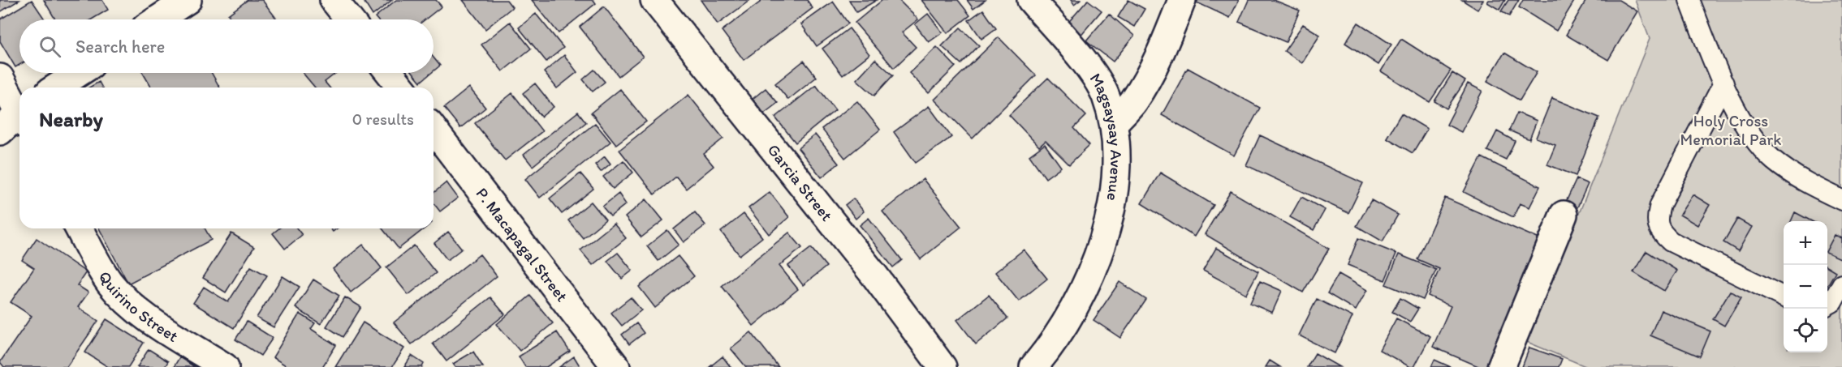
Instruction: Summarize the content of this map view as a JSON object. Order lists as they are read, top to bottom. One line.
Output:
{"streets":{"street":["Magsaysay Avenue","Garcia Street","P. Macapagal Street","Quirino Street"]},"parks":["Holy Cross Memorial Park"],"page":{"search":"Search here","heading":["Nearby","0 results"],"map_buttons":["+","−"]}}
